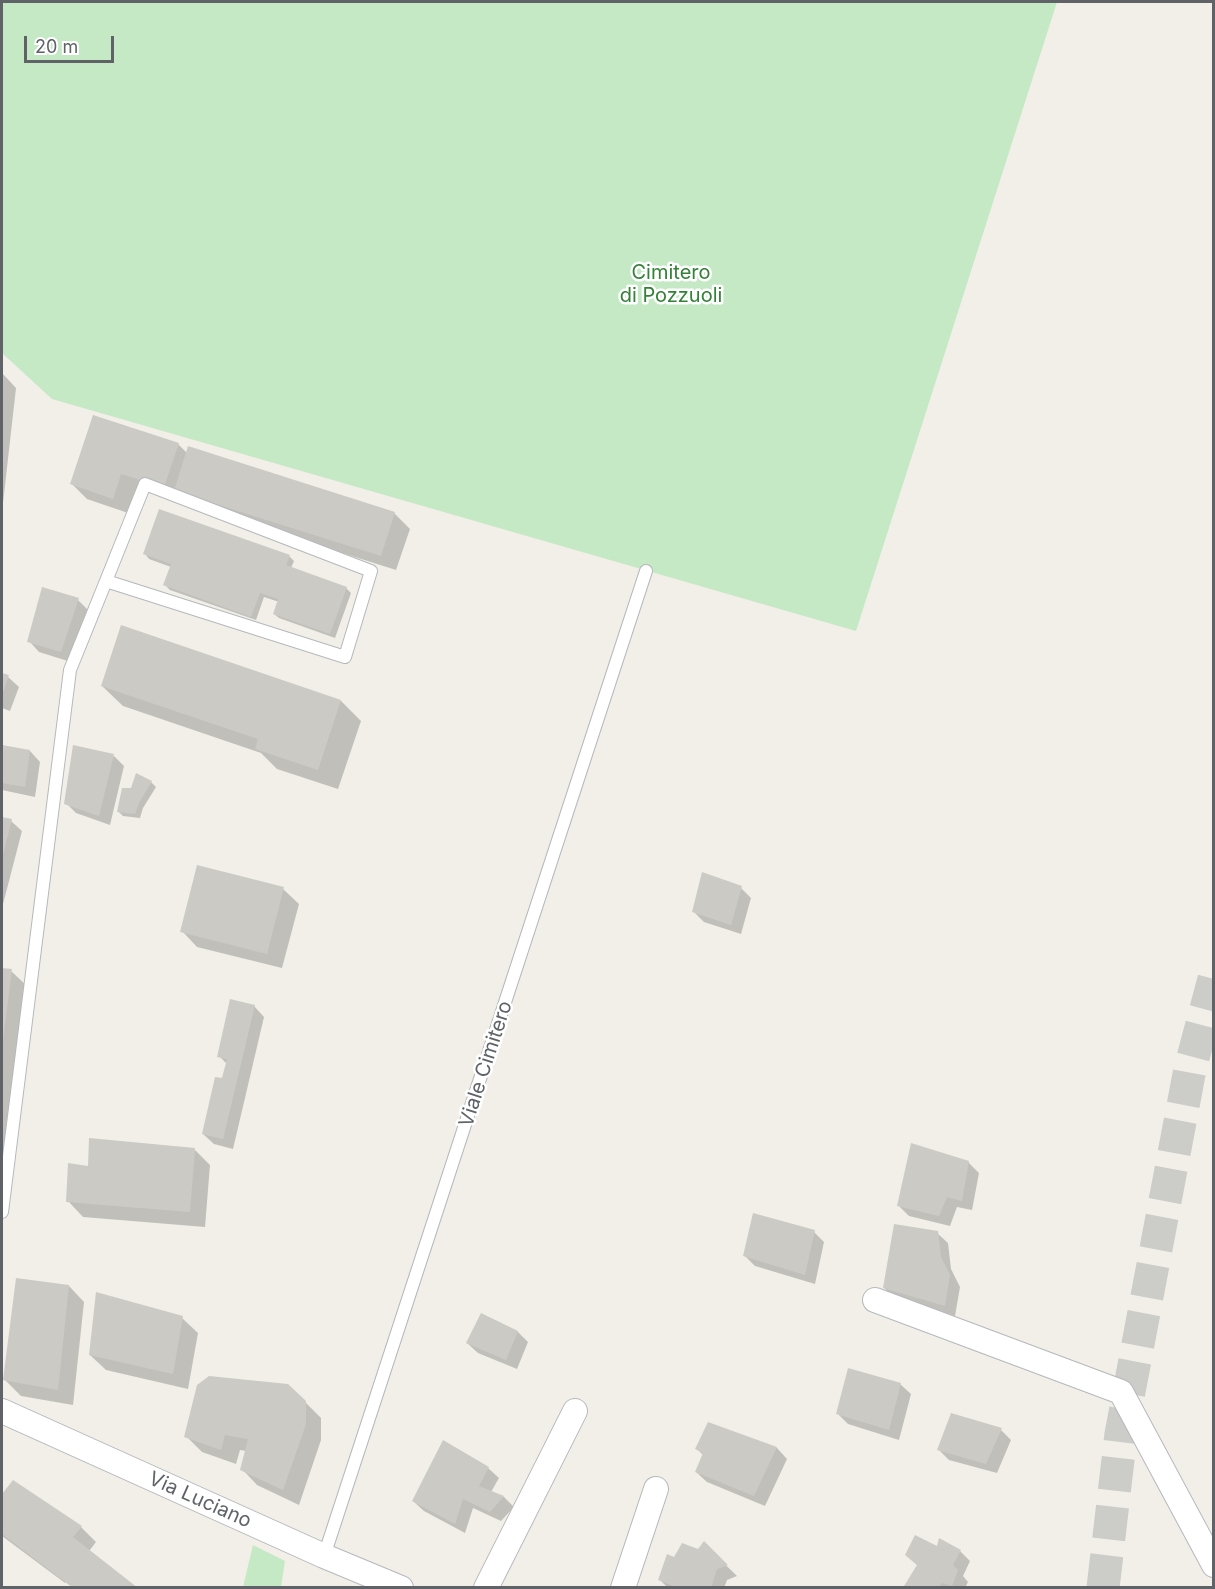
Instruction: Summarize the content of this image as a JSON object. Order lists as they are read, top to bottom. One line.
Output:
{"streets":{"street":["Via Luciano"],"lane":["Viale Cimitero"]},"crossings":[["Viale Cimitero","Via Luciano"]],"parks":["Cimitero di Pozzuoli"],"scale_bar":"20 m"}
